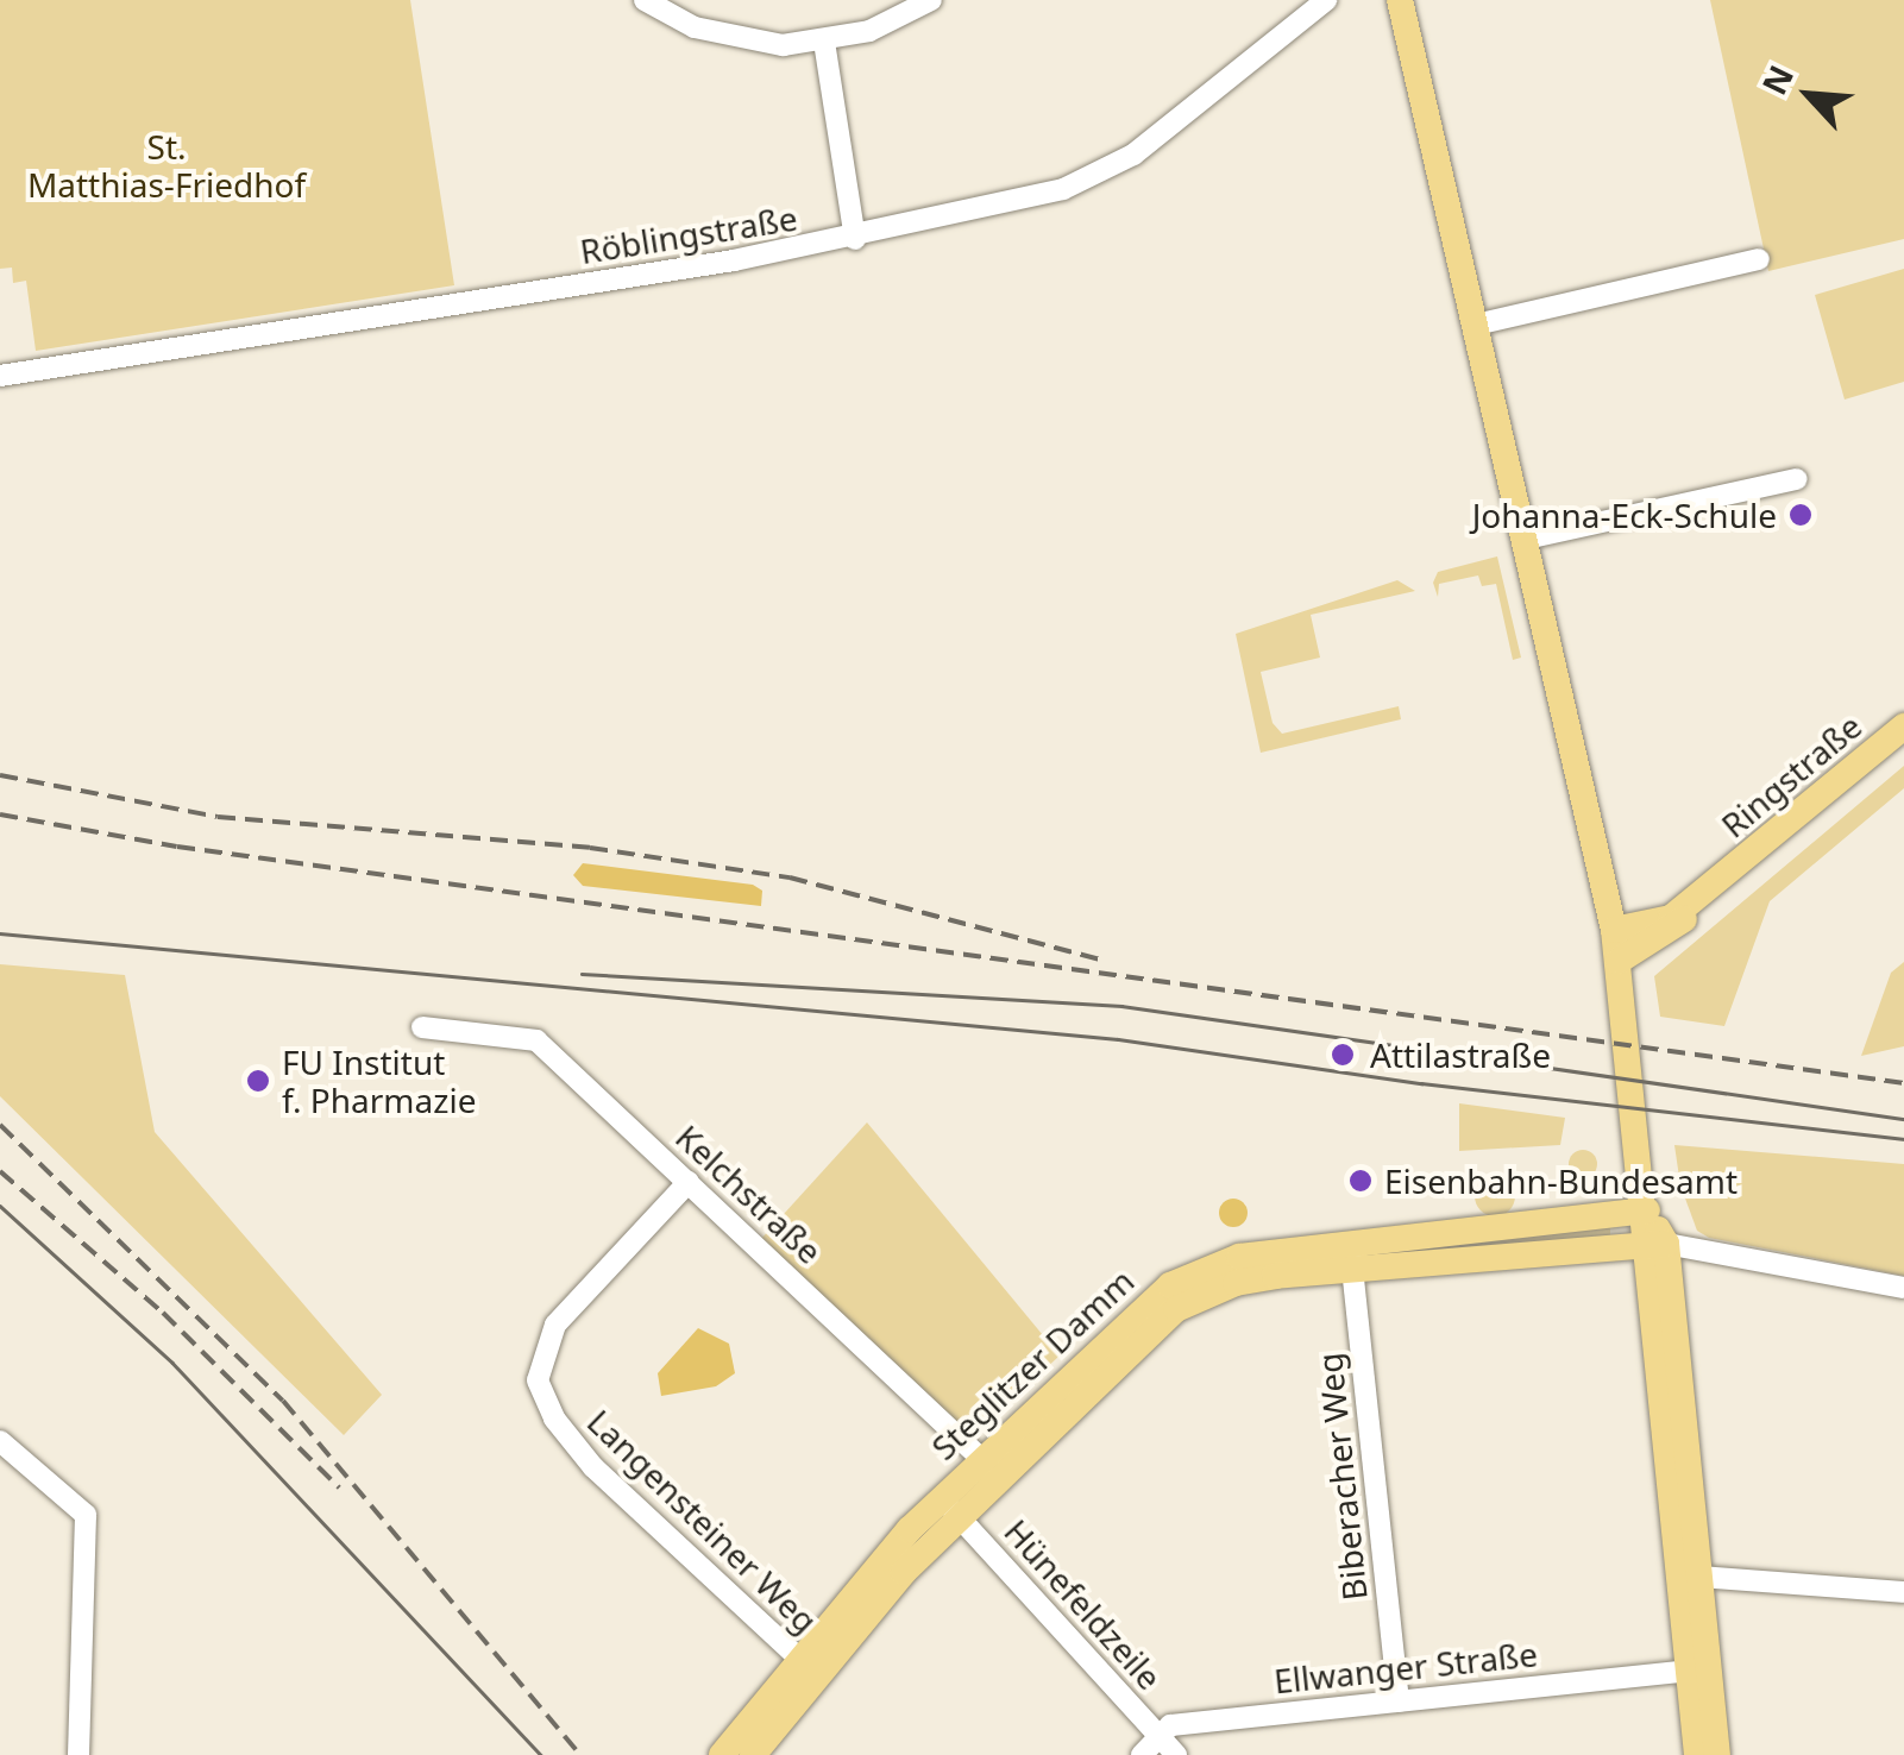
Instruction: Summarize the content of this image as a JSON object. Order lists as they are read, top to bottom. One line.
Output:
{"streets":{"main road":["Ringstraße","Steglitzer Damm"],"street":["Röblingstraße","Kelchstraße","Biberacher Weg","Langensteiner Weg","Hünefeldzeile","Ellwanger Straße"]},"crossings":[["Kelchstraße","Steglitzer Damm"],["Kelchstraße","Langensteiner Weg"],["Steglitzer Damm","Biberacher Weg"],["Steglitzer Damm","Langensteiner Weg"],["Steglitzer Damm","Hünefeldzeile"],["Biberacher Weg","Ellwanger Straße"],["Hünefeldzeile","Ellwanger Straße"]],"parks":["St. Matthias-Friedhof"],"places":["Johanna-Eck-Schule","Attilastraße","FU Institut f. Pharmazie","Eisenbahn-Bundesamt"],"north":"top left"}
